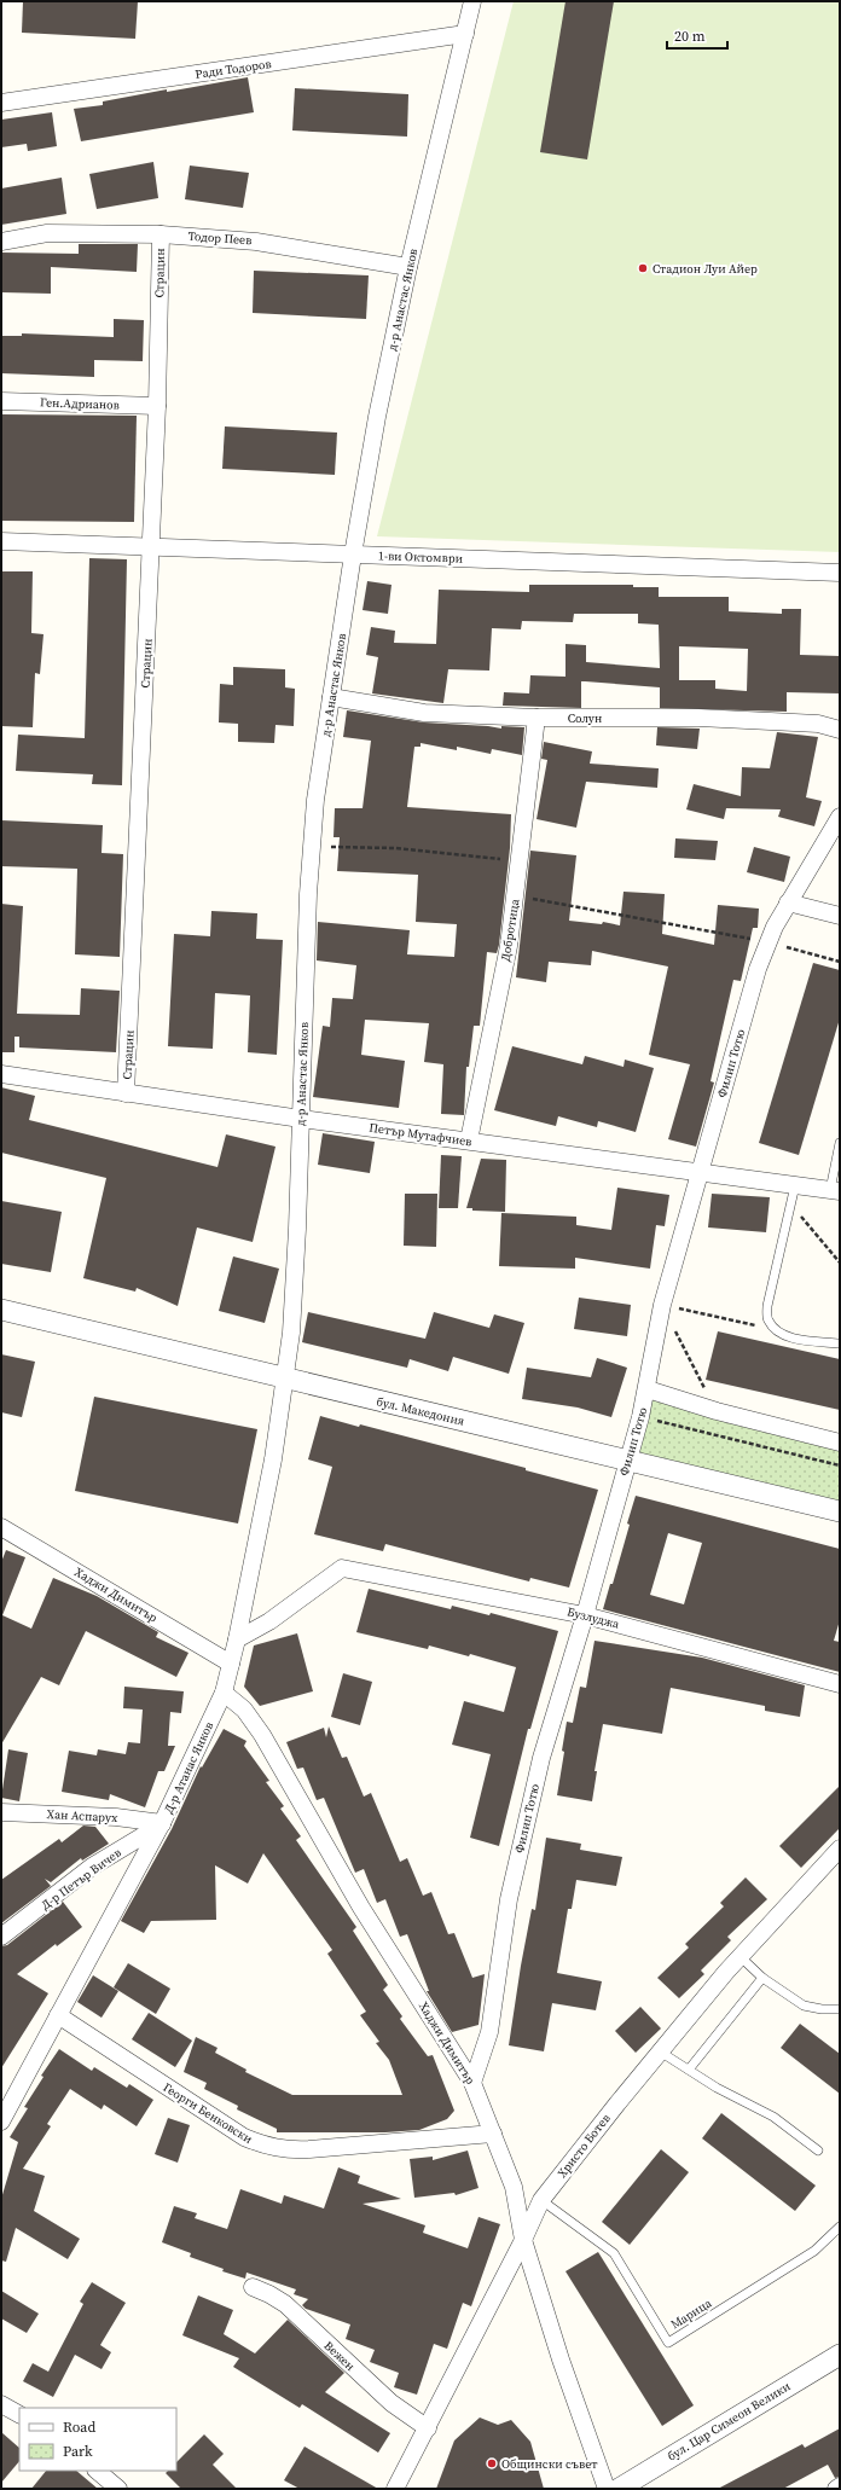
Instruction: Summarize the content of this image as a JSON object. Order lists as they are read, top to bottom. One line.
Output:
{"streets":{"street":["Ради Тодоров","Тодор Пеев","Страцин","д-р Анастас Янков","Ген.Адрианов","1-ви Октомври","Солун","Добротица","Филип Тотю","Петър Мутафчиев","бул. Македония","Хаджи Димитър","Бузлуджа","Д-р Атанас Янков","Хан Аспарух","Д-р Петър Вичев","Георги Бенковски","Христо Ботев","Вежен","бул. Цар Симеон Велики"],"lane":["Марица"]},"crossings":[["Ради Тодоров","д-р Анастас Янков"],["Тодор Пеев","Страцин"],["Тодор Пеев","д-р Анастас Янков"],["Страцин","Ген.Адрианов"],["Страцин","1-ви Октомври"],["Страцин","Петър Мутафчиев"],["д-р Анастас Янков","1-ви Октомври"],["д-р Анастас Янков","Солун"],["д-р Анастас Янков","Петър Мутафчиев"],["д-р Анастас Янков","бул. Македония"],["д-р Анастас Янков","Д-р Атанас Янков"],["Солун","Добротица"],["Добротица","Петър Мутафчиев"],["Филип Тотю","Петър Мутафчиев"],["Филип Тотю","бул. Македония"],["Филип Тотю","Хаджи Димитър"],["Филип Тотю","Бузлуджа"],["бул. Македония","Д-р Атанас Янков"],["Хаджи Димитър","Д-р Атанас Янков"],["Хаджи Димитър","Георги Бенковски"],["Хаджи Димитър","Христо Ботев"],["Бузлуджа","Д-р Атанас Янков"],["Д-р Атанас Янков","Хан Аспарух"],["Д-р Атанас Янков","Д-р Петър Вичев"],["Д-р Атанас Янков","Георги Бенковски"],["Хан Аспарух","Д-р Петър Вичев"],["Христо Ботев","Марица"],["Христо Ботев","Вежен"]],"places":["Стадион Луи Айер","Общински съвет"],"legend":["Road","Park"],"scale_bar":"20 m"}
